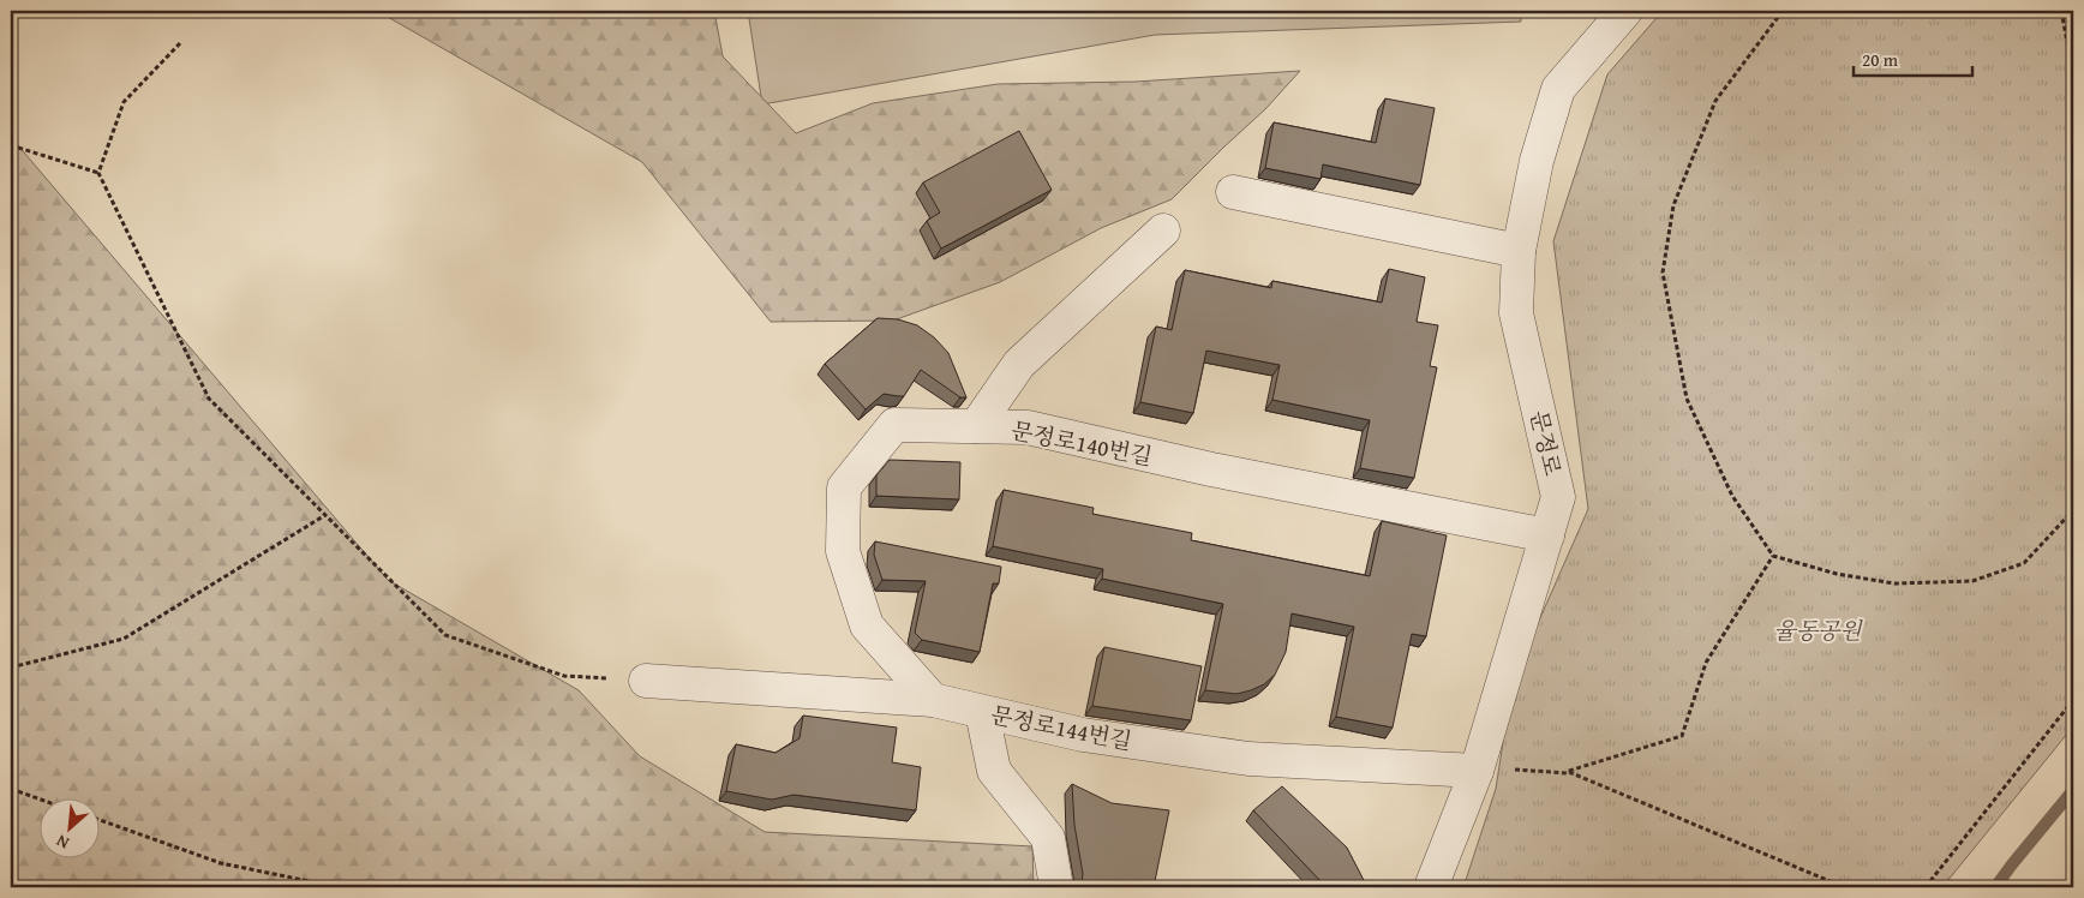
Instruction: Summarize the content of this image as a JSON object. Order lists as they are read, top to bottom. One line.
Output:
{"streets":{"street":["문정로140번길","문정로","문정로144번길"]},"crossings":[["문정로140번길","문정로"],["문정로140번길","문정로144번길"],["문정로","문정로144번길"]],"parks":["율동공원"],"scale_bar":"20 m","north":"bottom left"}
